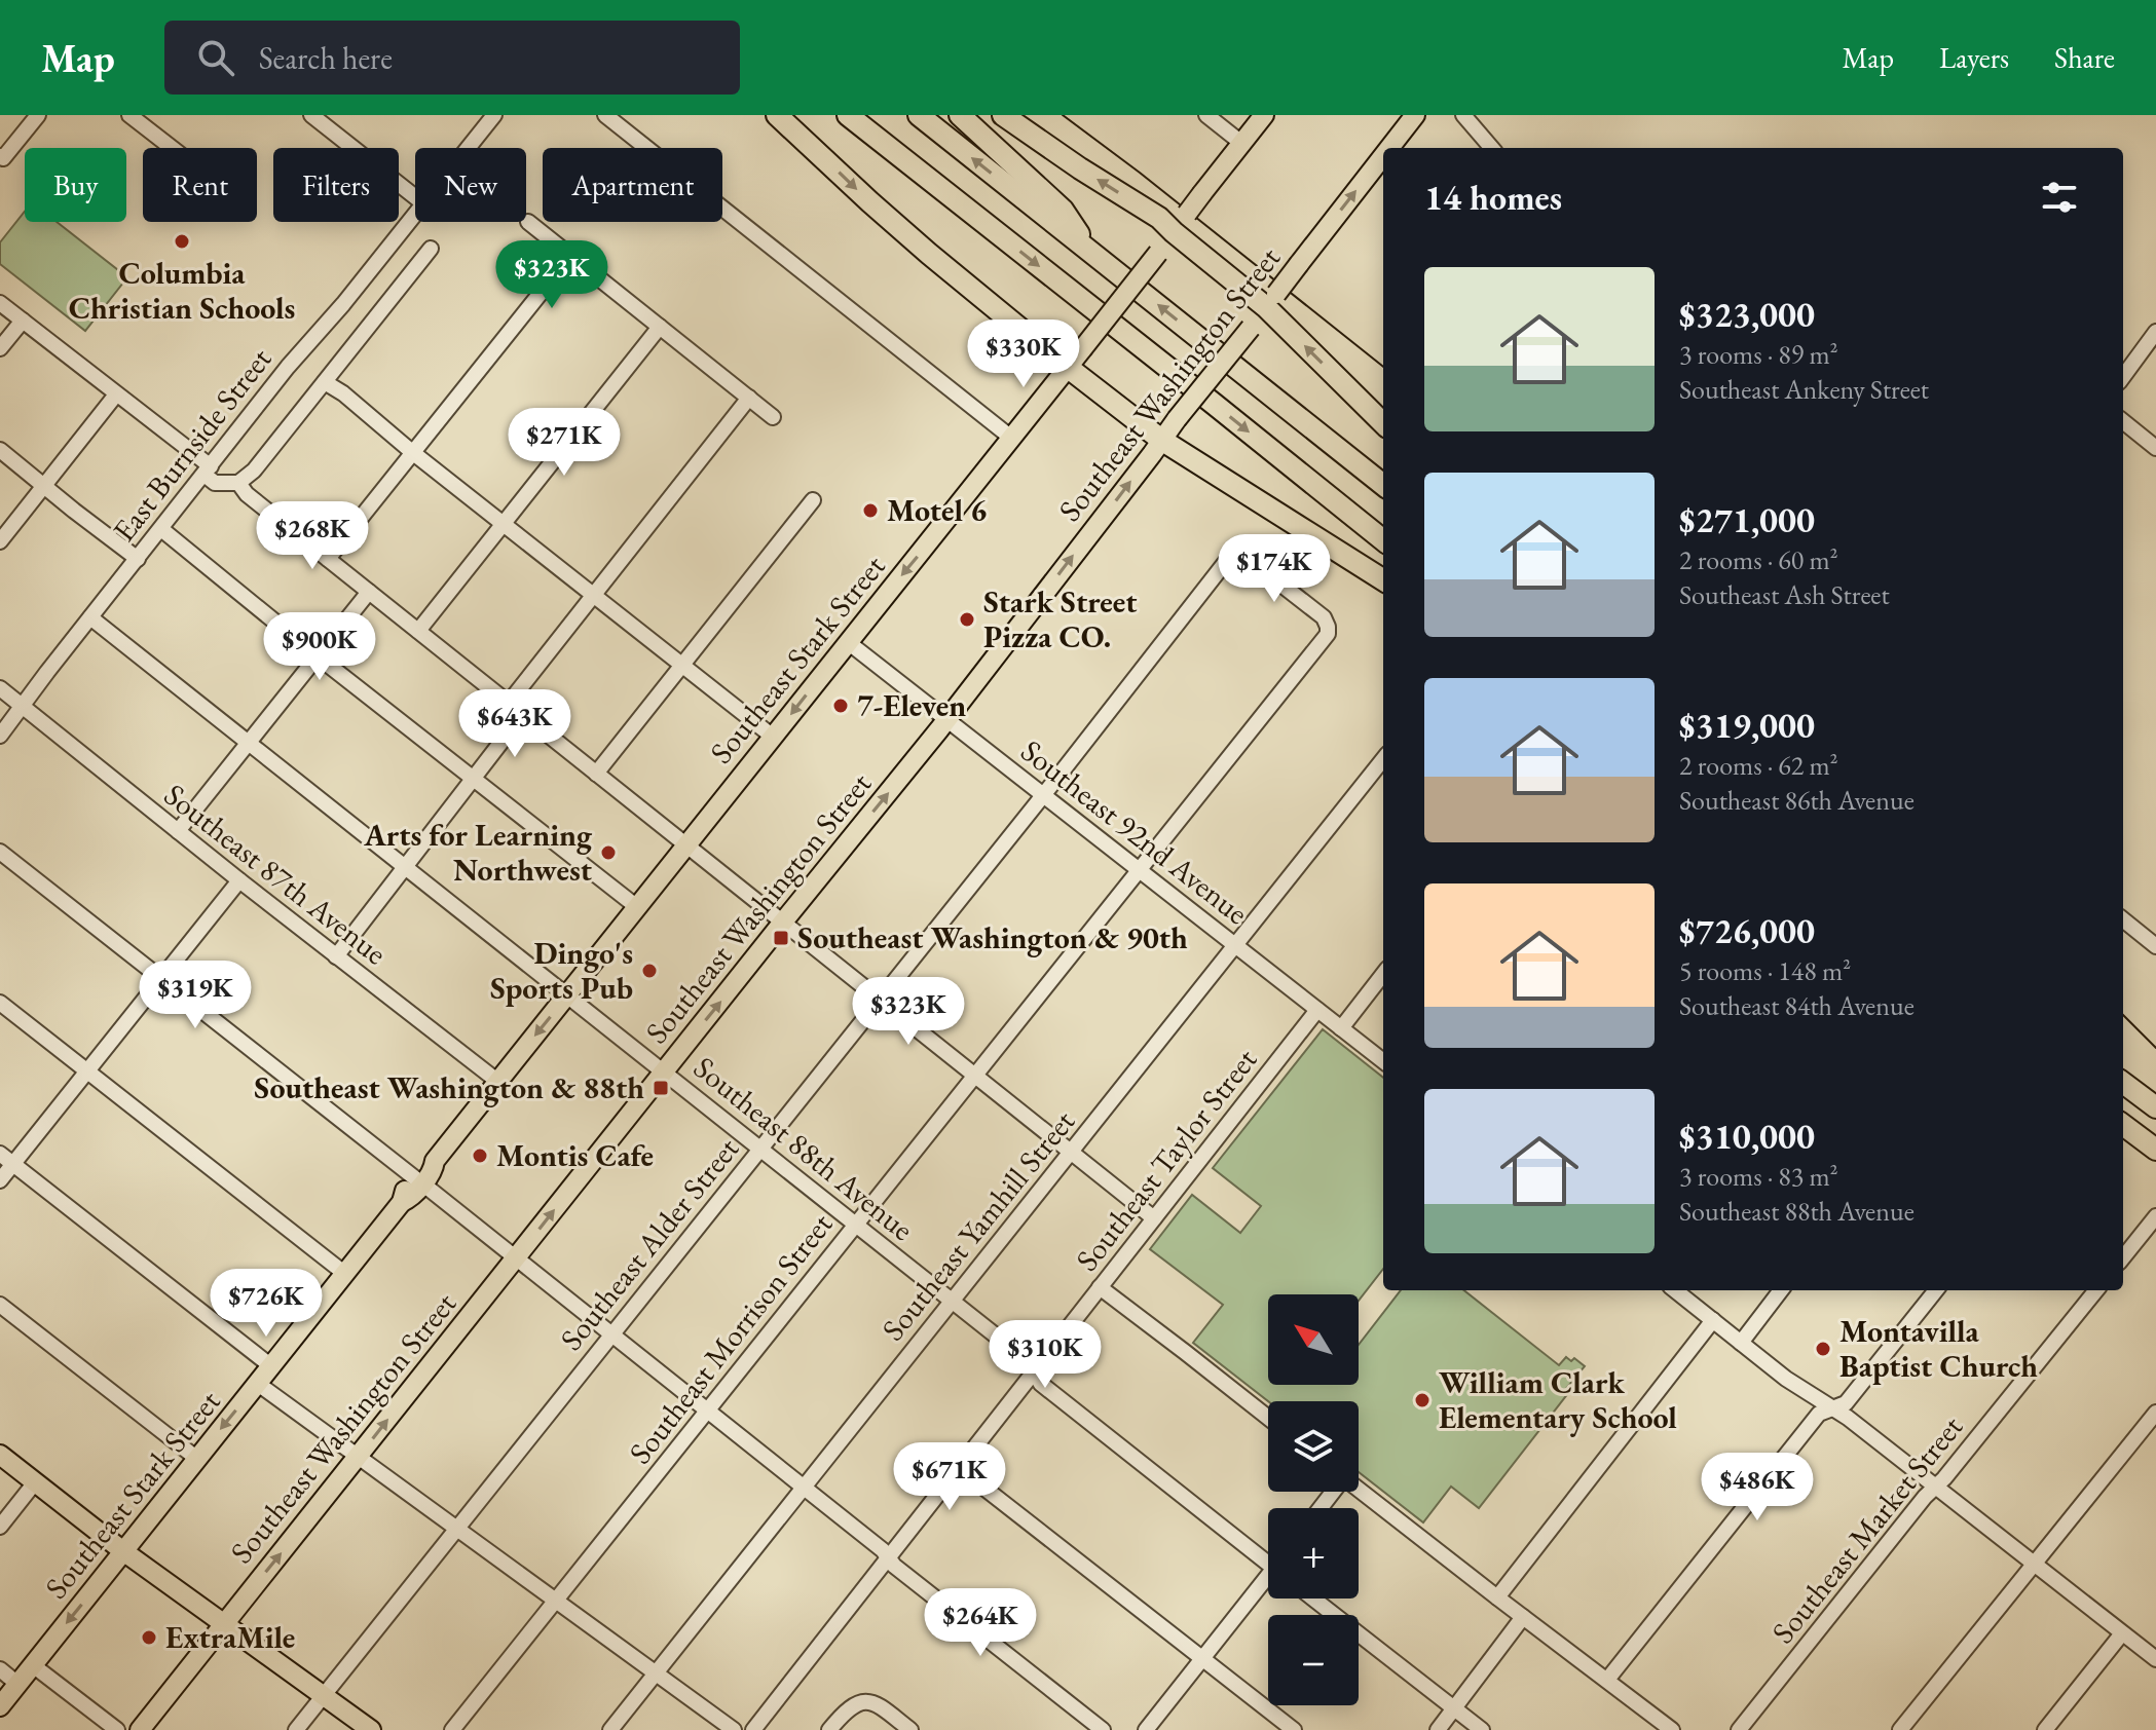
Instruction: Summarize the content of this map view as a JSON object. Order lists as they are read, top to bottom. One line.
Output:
{"streets":{"main road":["Southeast Washington Street","Southeast Stark Street"],"street":["East Burnside Street","Southeast 92nd Avenue","Southeast 87th Avenue","Southeast 88th Avenue","Southeast Taylor Street","Southeast Yamhill Street","Southeast Alder Street","Southeast Morrison Street","Southeast Market Street"]},"crossings":[["Southeast Washington Street","Southeast 92nd Avenue"],["Southeast Washington Street","Southeast 88th Avenue"],["East Burnside Street","Southeast 87th Avenue"],["East Burnside Street","Southeast 88th Avenue"],["Southeast Stark Street","Southeast 92nd Avenue"],["Southeast Stark Street","Southeast 87th Avenue"],["Southeast Stark Street","Southeast 88th Avenue"],["Southeast 92nd Avenue","Southeast Taylor Street"],["Southeast 92nd Avenue","Southeast Yamhill Street"],["Southeast 92nd Avenue","Southeast Alder Street"],["Southeast 92nd Avenue","Southeast Morrison Street"],["Southeast 88th Avenue","Southeast Taylor Street"],["Southeast 88th Avenue","Southeast Yamhill Street"],["Southeast 88th Avenue","Southeast Alder Street"],["Southeast 88th Avenue","Southeast Morrison Street"],["Southeast Alder Street","Southeast Morrison Street"]],"one_way":["Southeast Washington Street","Southeast Stark Street"],"places":{"other":["Columbia Christian Schools","Motel 6","Stark Street Pizza CO.","7-Eleven","Arts for Learning Northwest","Dingo's Sports Pub","Montis Cafe","Montavilla Baptist Church","William Clark Elementary School","ExtraMile"],"transit":["Southeast Washington & 90th","Southeast Washington & 88th"]},"north":"top left","page":{"header":"Map","search":"Search here","nav":["Map","Layers","Share"],"chip":["Buy","Rent","Filters","New","Apartment"],"heading":"14 homes","price":["$323K","$330K","$271K","$268K","$174K","$900K","$643K","$319K","$323K","$726K","$310K","$671K","$486K","$264K"],"list":[{"name":"$323,000","note":"3 rooms · 89 m² · Southeast Ankeny Street"},{"name":"$271,000","note":"2 rooms · 60 m² · Southeast Ash Street"},{"name":"$319,000","note":"2 rooms · 62 m² · Southeast 86th Avenue"},{"name":"$726,000","note":"5 rooms · 148 m² · Southeast 84th Avenue"},{"name":"$310,000","note":"3 rooms · 83 m² · Southeast 88th Avenue"}],"map_buttons":["+","−"]}}
